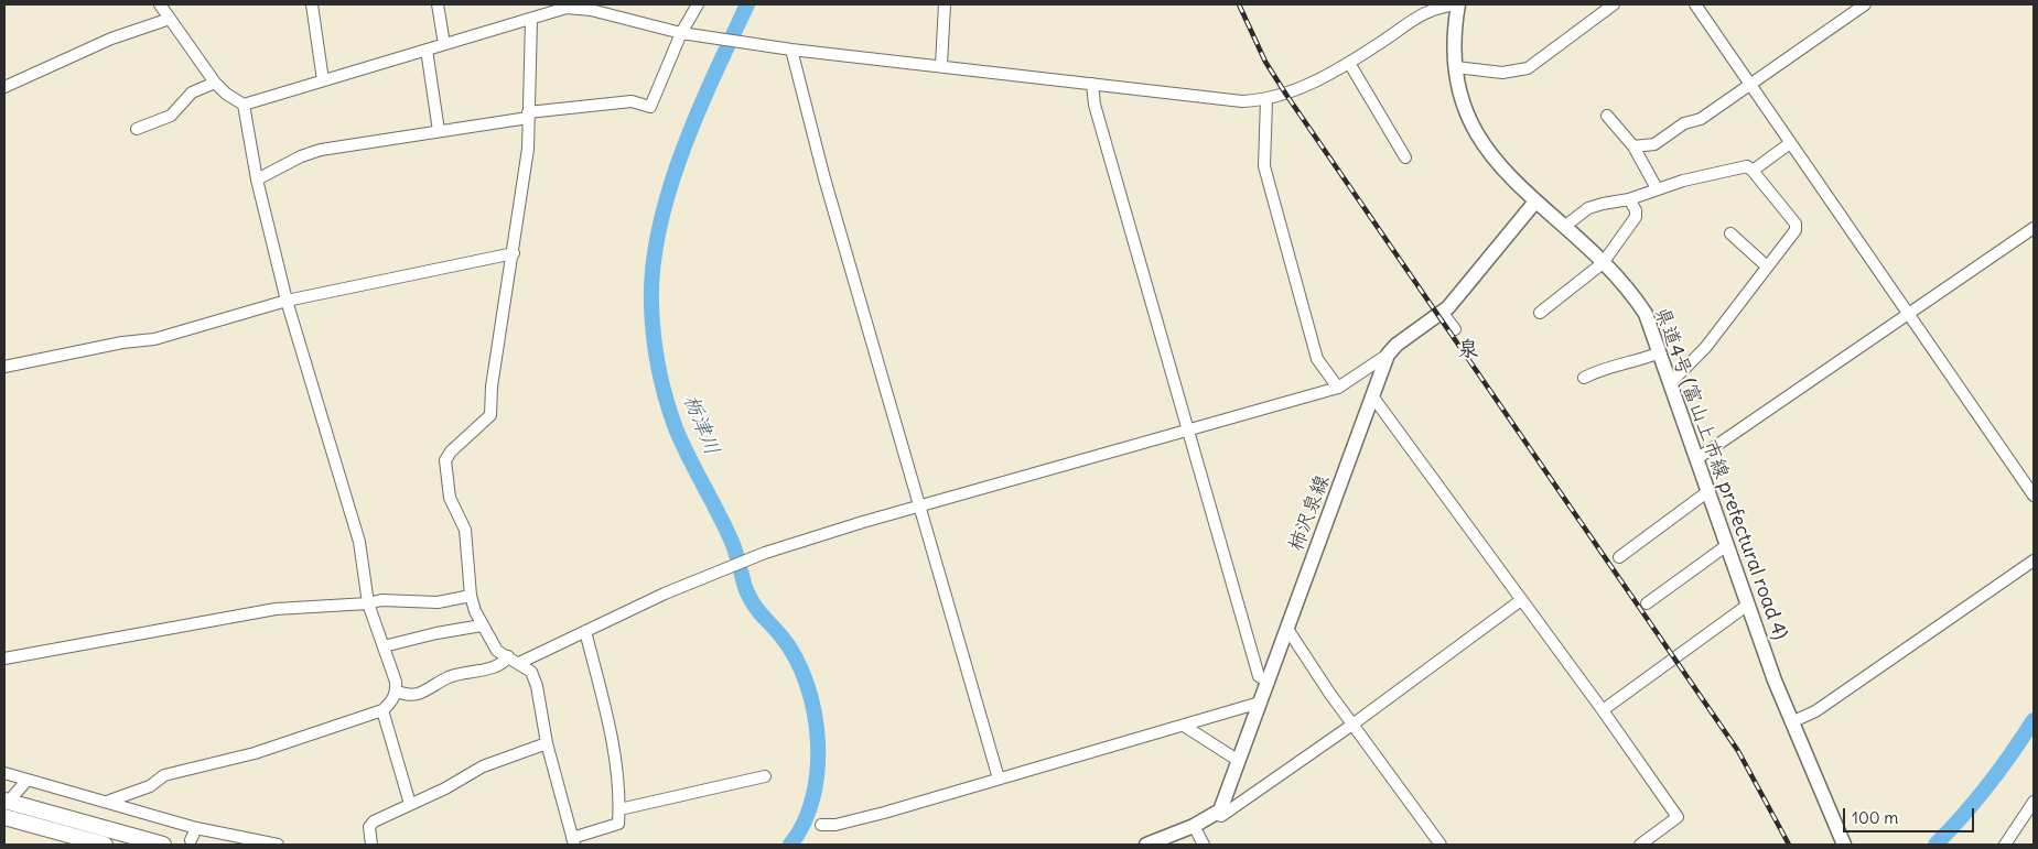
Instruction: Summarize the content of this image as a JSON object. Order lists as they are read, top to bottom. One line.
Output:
{"streets":{"main road":["県道4号 (富山上市線 prefectural road 4)","柿沢泉線"]},"crossings":[["県道4号 (富山上市線 prefectural road 4)","柿沢泉線"]],"districts":["泉"],"water":["栃津川"],"scale_bar":"100 m"}
